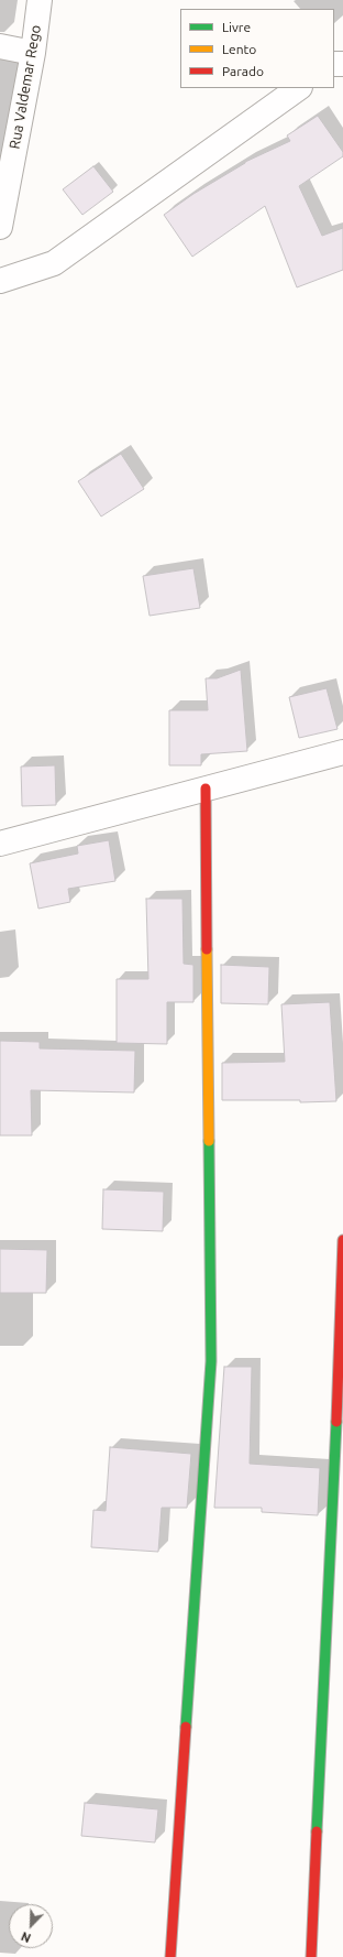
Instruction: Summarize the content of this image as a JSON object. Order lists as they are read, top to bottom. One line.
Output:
{"streets":{"street":["Rua Valdemar Rego"]},"legend":["Livre","Lento","Parado"],"north":"bottom left"}
